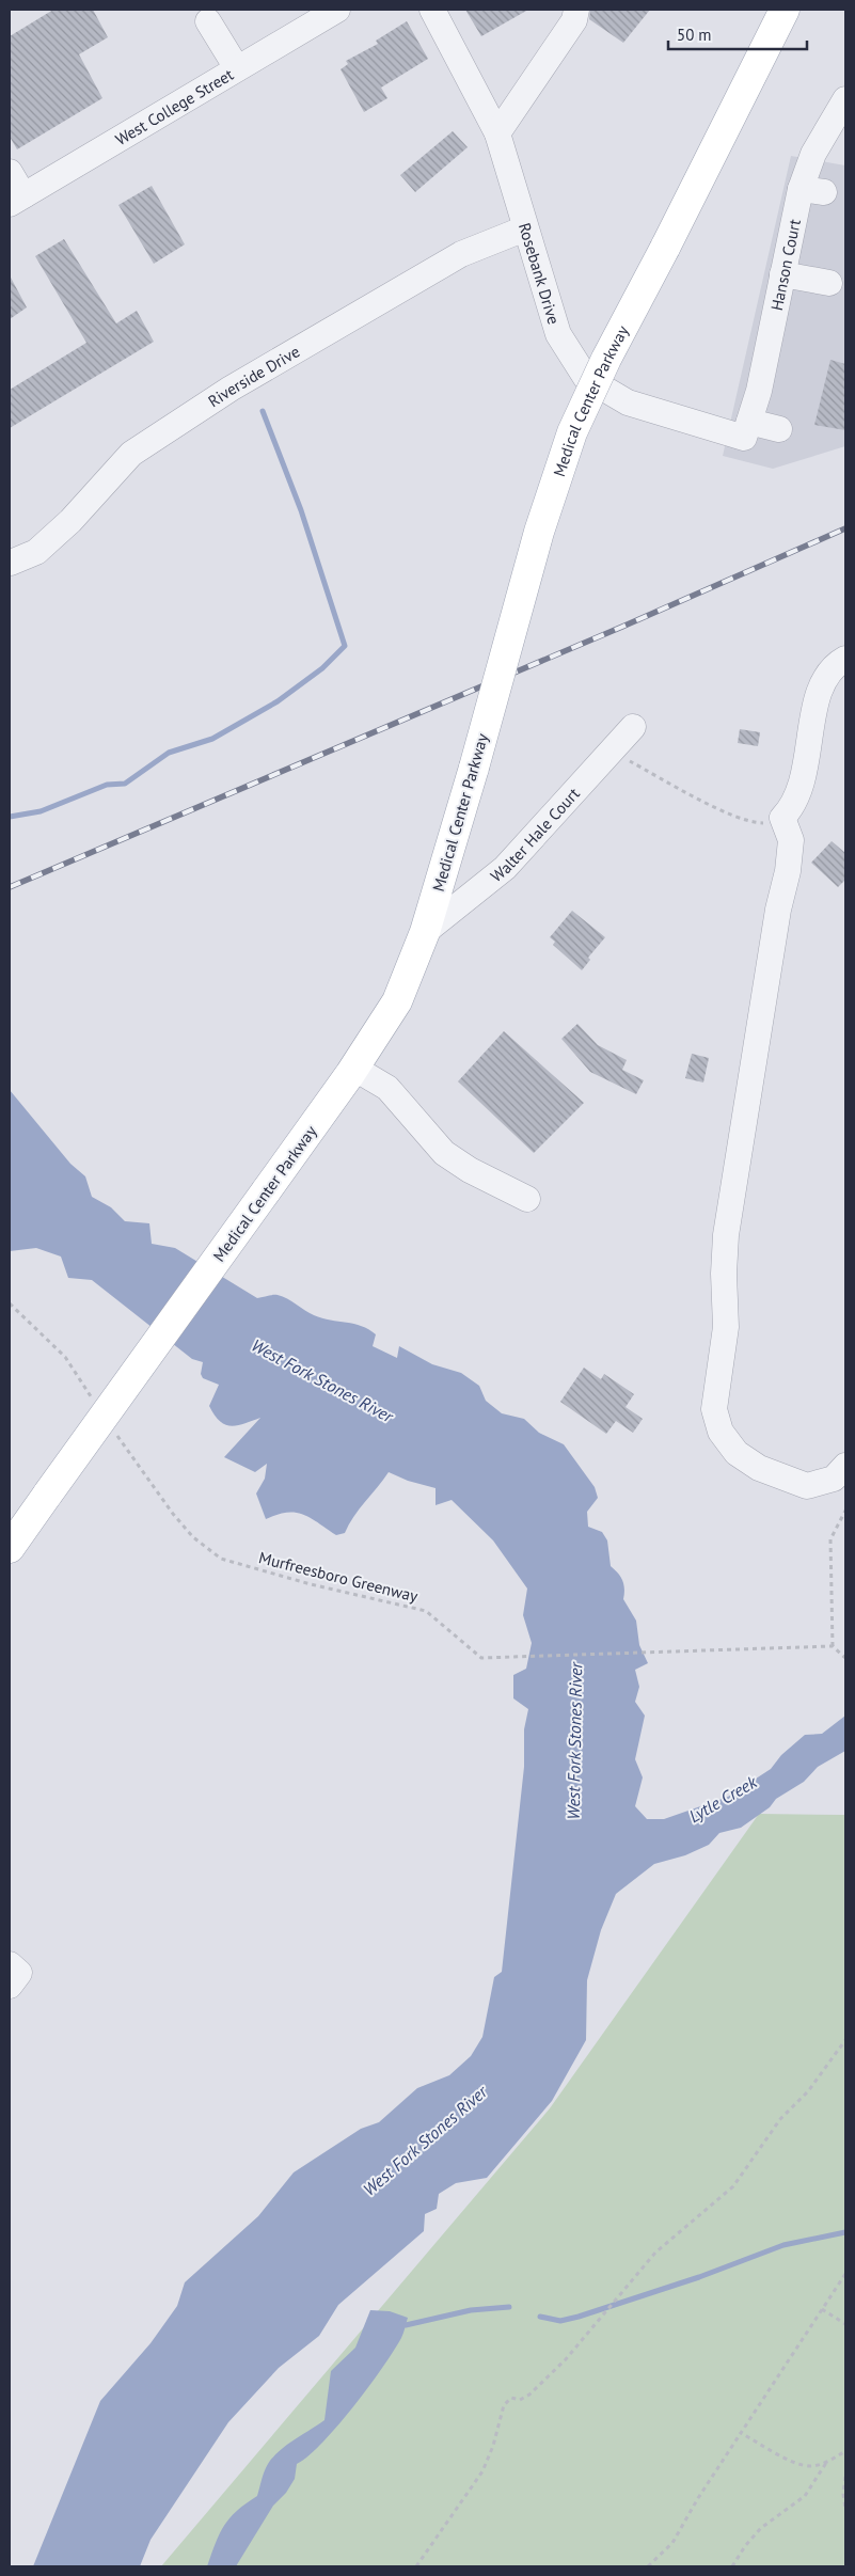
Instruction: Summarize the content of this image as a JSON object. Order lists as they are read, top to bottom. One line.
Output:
{"streets":{"main road":["Medical Center Parkway"],"street":["West College Street","Hanson Court","Rosebank Drive","Riverside Drive","Walter Hale Court"],"path":["Murfreesboro Greenway"]},"crossings":[["Hanson Court","Rosebank Drive"],["Rosebank Drive","Riverside Drive"],["Medical Center Parkway","Walter Hale Court"]],"water":["West Fork Stones River","Lytle Creek"],"scale_bar":"50 m"}
